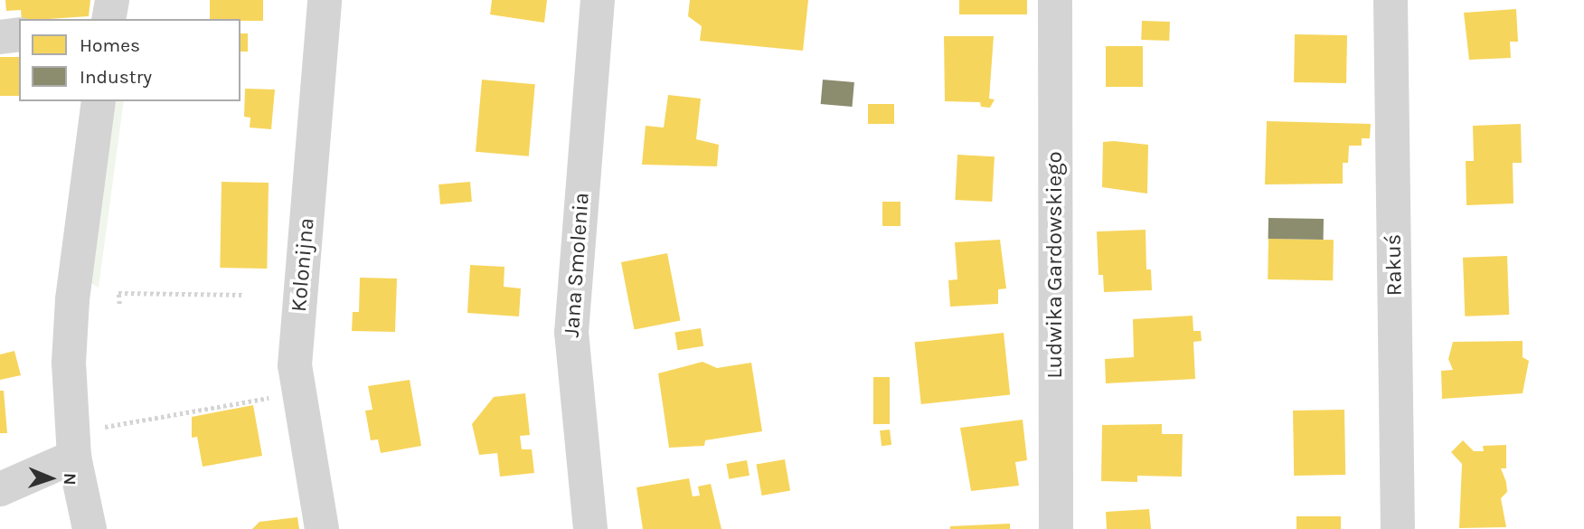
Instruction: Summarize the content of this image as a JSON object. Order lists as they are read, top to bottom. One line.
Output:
{"streets":{"street":["Kolonijna","Jana Smolenia","Ludwika Gardowskiego","Rakuś"]},"legend":["Homes","Industry"],"north":"right"}
